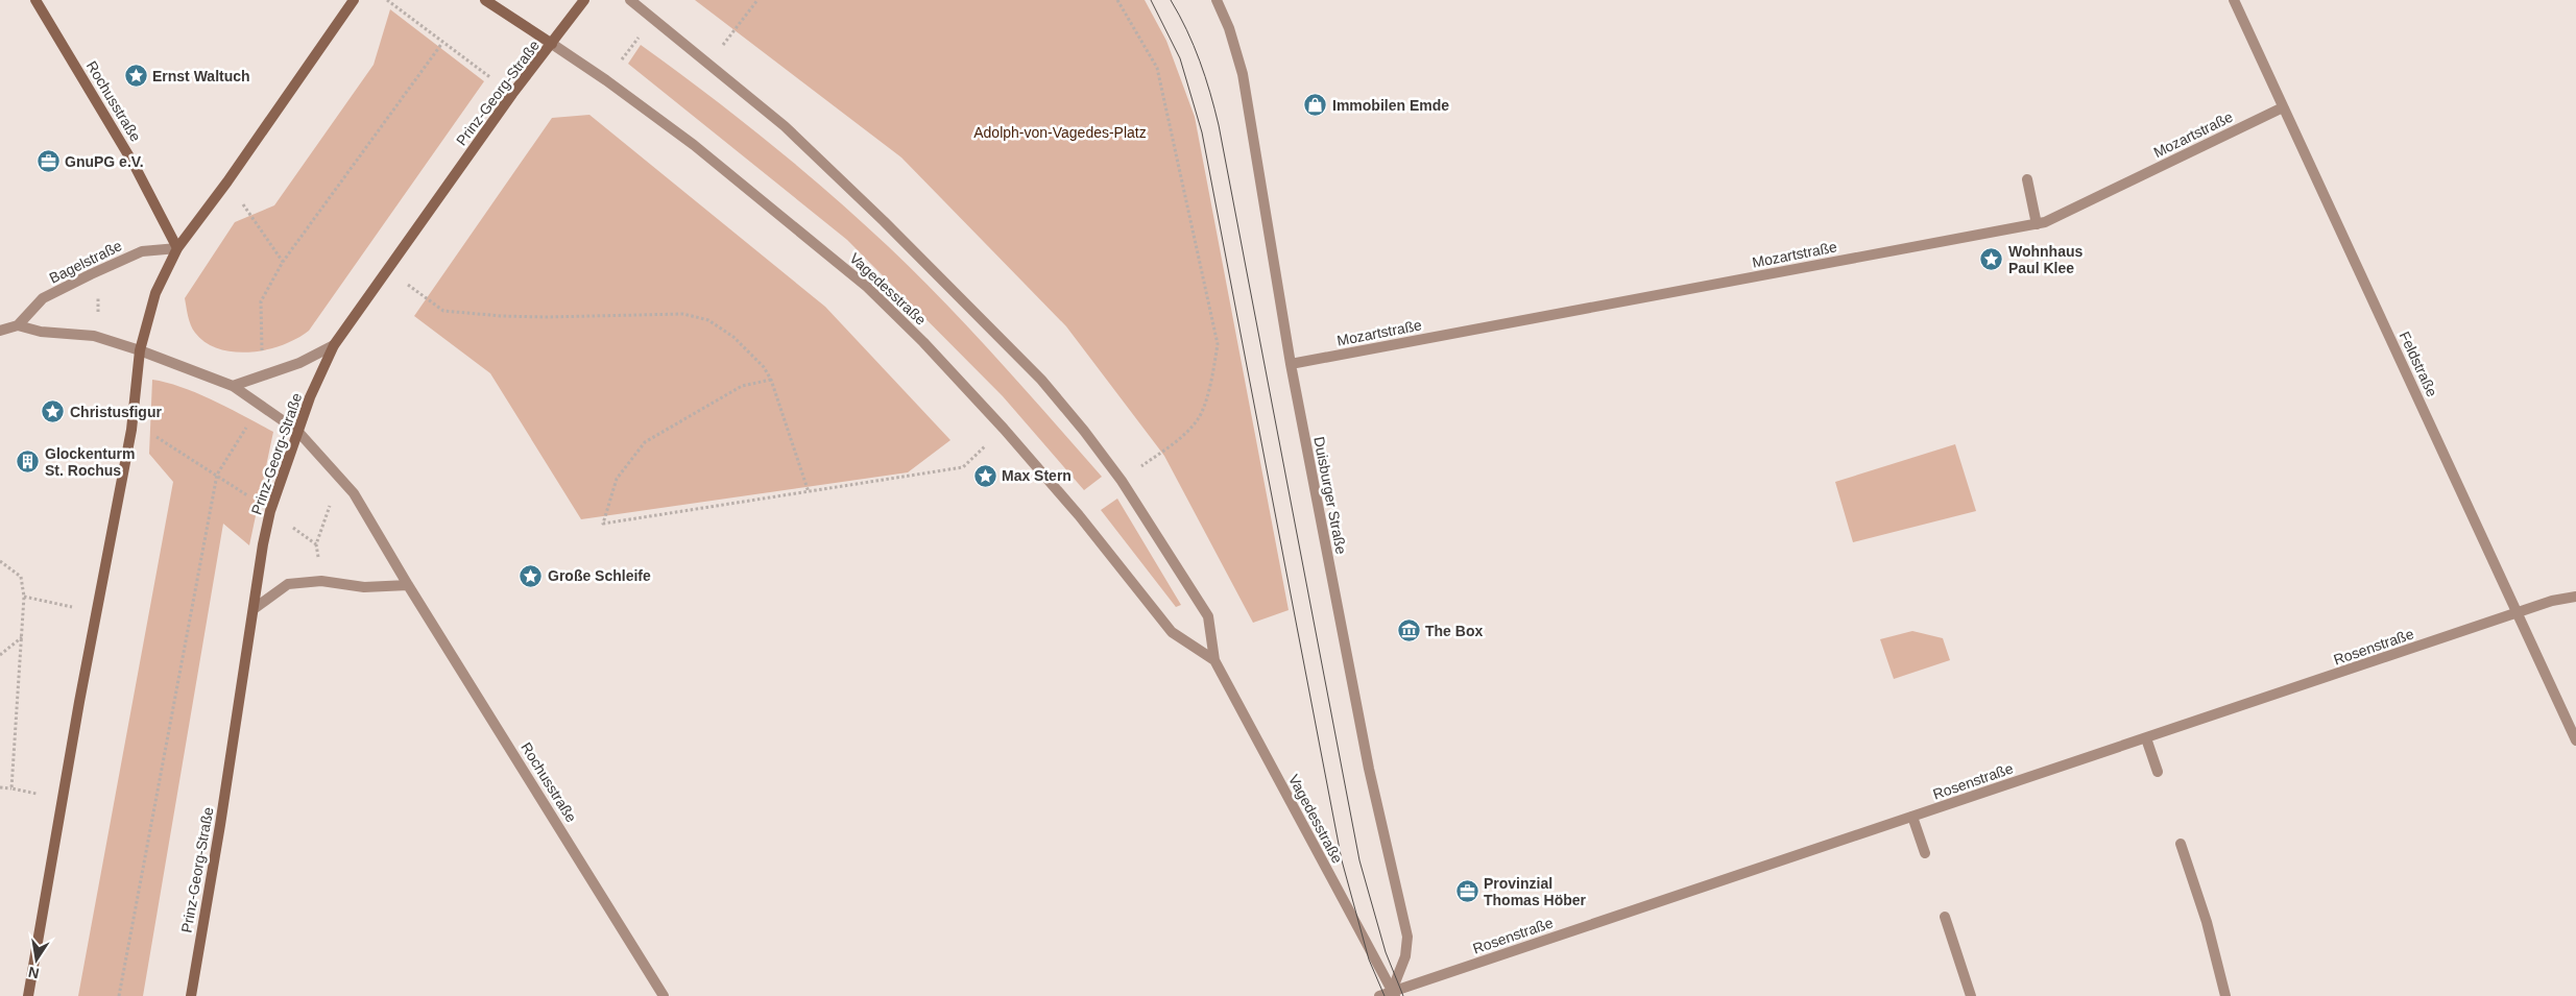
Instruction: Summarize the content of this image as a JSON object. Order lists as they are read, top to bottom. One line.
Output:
{"streets":{"main road":["Prinz-Georg-Straße","Rochusstraße","Vagedesstraße"],"street":["Mozartstraße","Bagelstraße","Feldstraße","Duisburger Straße","Rosenstraße"]},"crossings":[["Prinz-Georg-Straße","Rochusstraße"],["Prinz-Georg-Straße","Vagedesstraße"],["Rochusstraße","Bagelstraße"],["Mozartstraße","Feldstraße"],["Mozartstraße","Duisburger Straße"],["Vagedesstraße","Duisburger Straße"],["Vagedesstraße","Rosenstraße"],["Feldstraße","Rosenstraße"],["Duisburger Straße","Rosenstraße"]],"parks":["Adolph-von-Vagedes-Platz"],"places":{"place":["Ernst Waltuch","Wohnhaus Paul Klee","Christusfigur","Max Stern","Große Schleife"],"shop":["Immobilen Emde"],"office":["GnuPG e.V.","Provinzial Thomas Höber"],"building":["Glockenturm St. Rochus"],"museum":["The Box"]},"north":"bottom"}
